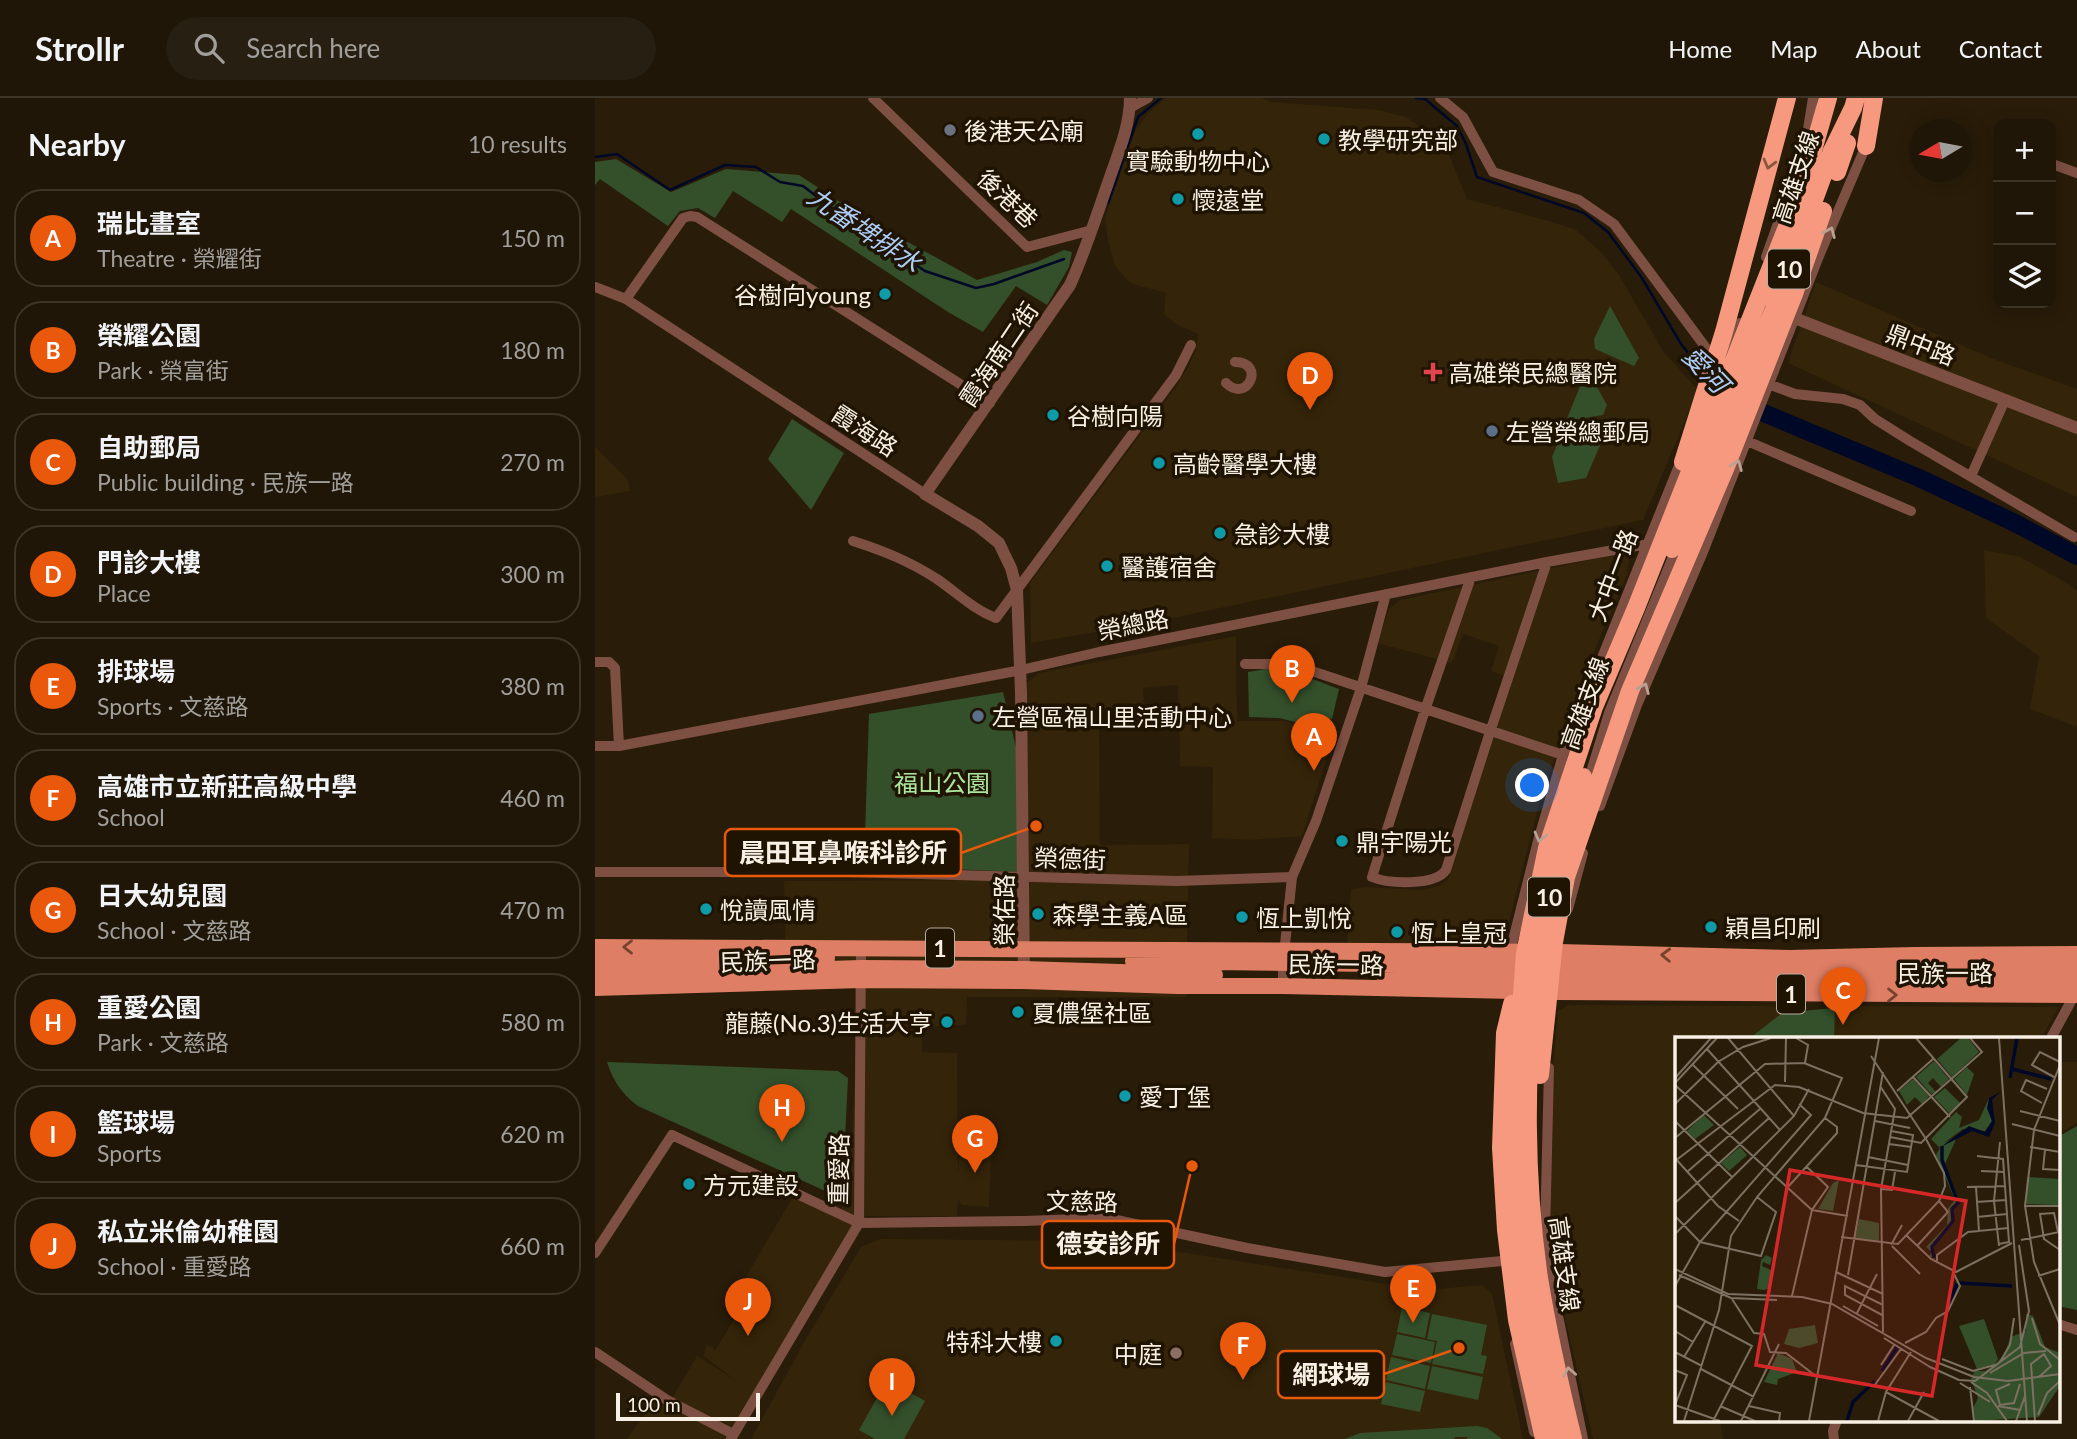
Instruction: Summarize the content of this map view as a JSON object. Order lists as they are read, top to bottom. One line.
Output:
{"streets":{"highway":["高雄支線","10"],"main road":["1","民族一路"],"street":["後港巷","鼎中路","霞海南二街","霞海路","大中一路","榮總路","榮德街","榮佑路","重愛路","文慈路"]},"crossings":[["高雄支線","大中一路"],["高雄支線","民族一路"],["後港巷","霞海南二街"],["鼎中路","大中一路"],["霞海南二街","霞海路"],["霞海路","榮總路"],["霞海路","榮佑路"],["大中一路","榮總路"],["大中一路","民族一路"],["大中一路","文慈路"],["榮總路","榮佑路"],["榮德街","榮佑路"],["榮佑路","民族一路"],["民族一路","重愛路"],["重愛路","文慈路"]],"water":["九番埤排水","愛河"],"parks":["福山公園"],"places":{"other":["後港天公廟","實驗動物中心","教學研究部","懷遠堂","谷樹向young","谷樹向陽","左營榮總郵局","高齡醫學大樓","急診大樓","醫護宿舍","左營區福山里活動中心","晨田耳鼻喉科診所","鼎宇陽光","悅讀風情","森學主義A區","恆上凱悅","穎昌印刷","恆上皇冠","夏儂堡社區","龍藤(No.3)生活大亨","愛丁堡","德安診所","方元建設","特科大樓","網球場","中庭"],"health":["高雄榮民總醫院"]},"scale_bar":"100 m","north":"left","page":{"header":"Strollr","search":"Search here","nav":["Home","Map","About","Contact"],"heading":["Nearby","10 results"],"map_buttons":["+","−"],"list":[{"mark":"A","name":"瑞比畫室","note":"Theatre · 榮耀街","value":"150 m"},{"mark":"B","name":"榮耀公園","note":"Park · 榮富街","value":"180 m"},{"mark":"C","name":"自助郵局","note":"Public building · 民族一路","value":"270 m"},{"mark":"D","name":"門診大樓","note":"Place","value":"300 m"},{"mark":"E","name":"排球場","note":"Sports · 文慈路","value":"380 m"},{"mark":"F","name":"高雄市立新莊高級中學","note":"School","value":"460 m"},{"mark":"G","name":"日大幼兒園","note":"School · 文慈路","value":"470 m"},{"mark":"H","name":"重愛公園","note":"Park · 文慈路","value":"580 m"},{"mark":"I","name":"籃球場","note":"Sports","value":"620 m"},{"mark":"J","name":"私立米倫幼稚園","note":"School · 重愛路","value":"660 m"}],"pins":["D","B","A","C","H","G","E","J","F","I"],"scale":"100 m"}}
